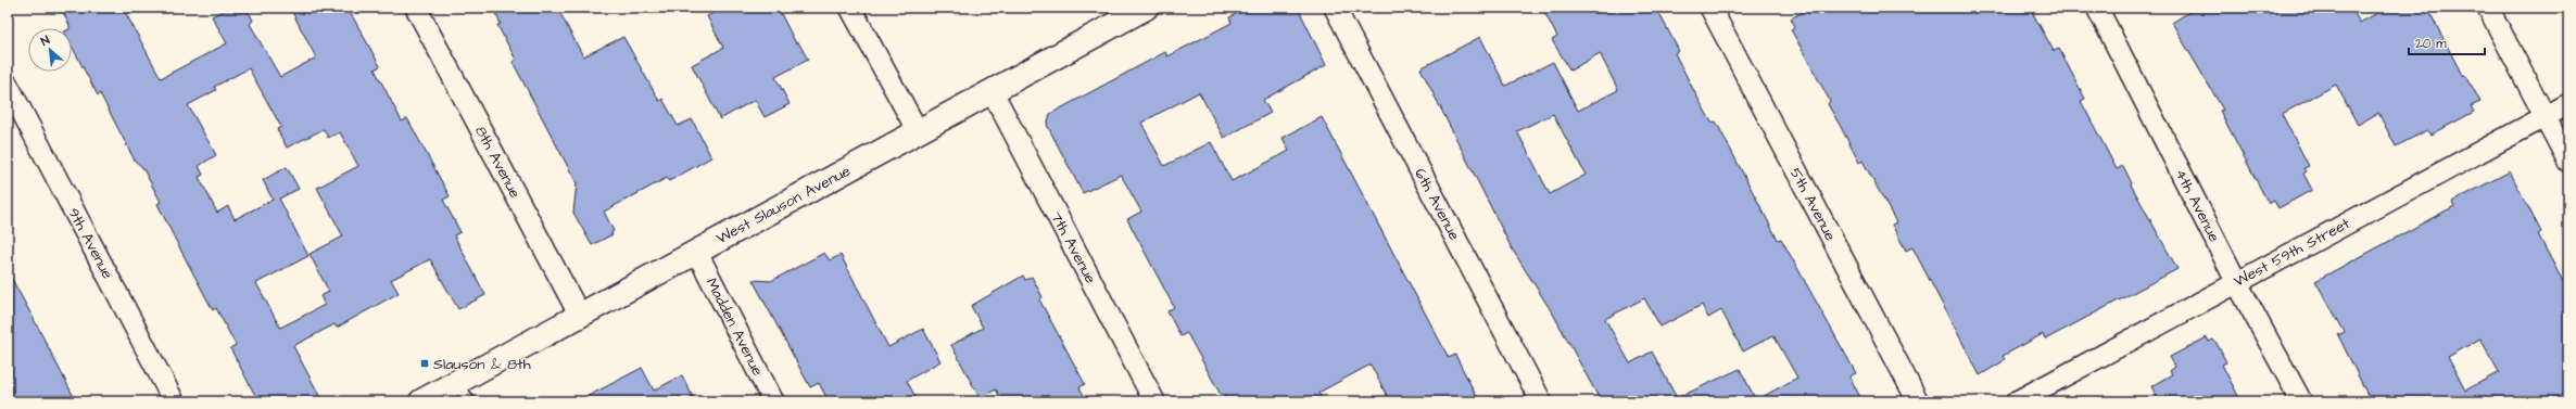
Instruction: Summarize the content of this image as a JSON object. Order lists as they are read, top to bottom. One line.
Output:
{"streets":{"main road":["West Slauson Avenue"],"street":["8th Avenue","6th Avenue","5th Avenue","4th Avenue","9th Avenue","7th Avenue","West 59th Street","Madden Avenue"]},"crossings":[["8th Avenue","West Slauson Avenue"],["West Slauson Avenue","7th Avenue"],["West Slauson Avenue","Madden Avenue"],["4th Avenue","West 59th Street"]],"places":{"transit":["Slauson & 8th"]},"scale_bar":"20 m","north":"top left"}
